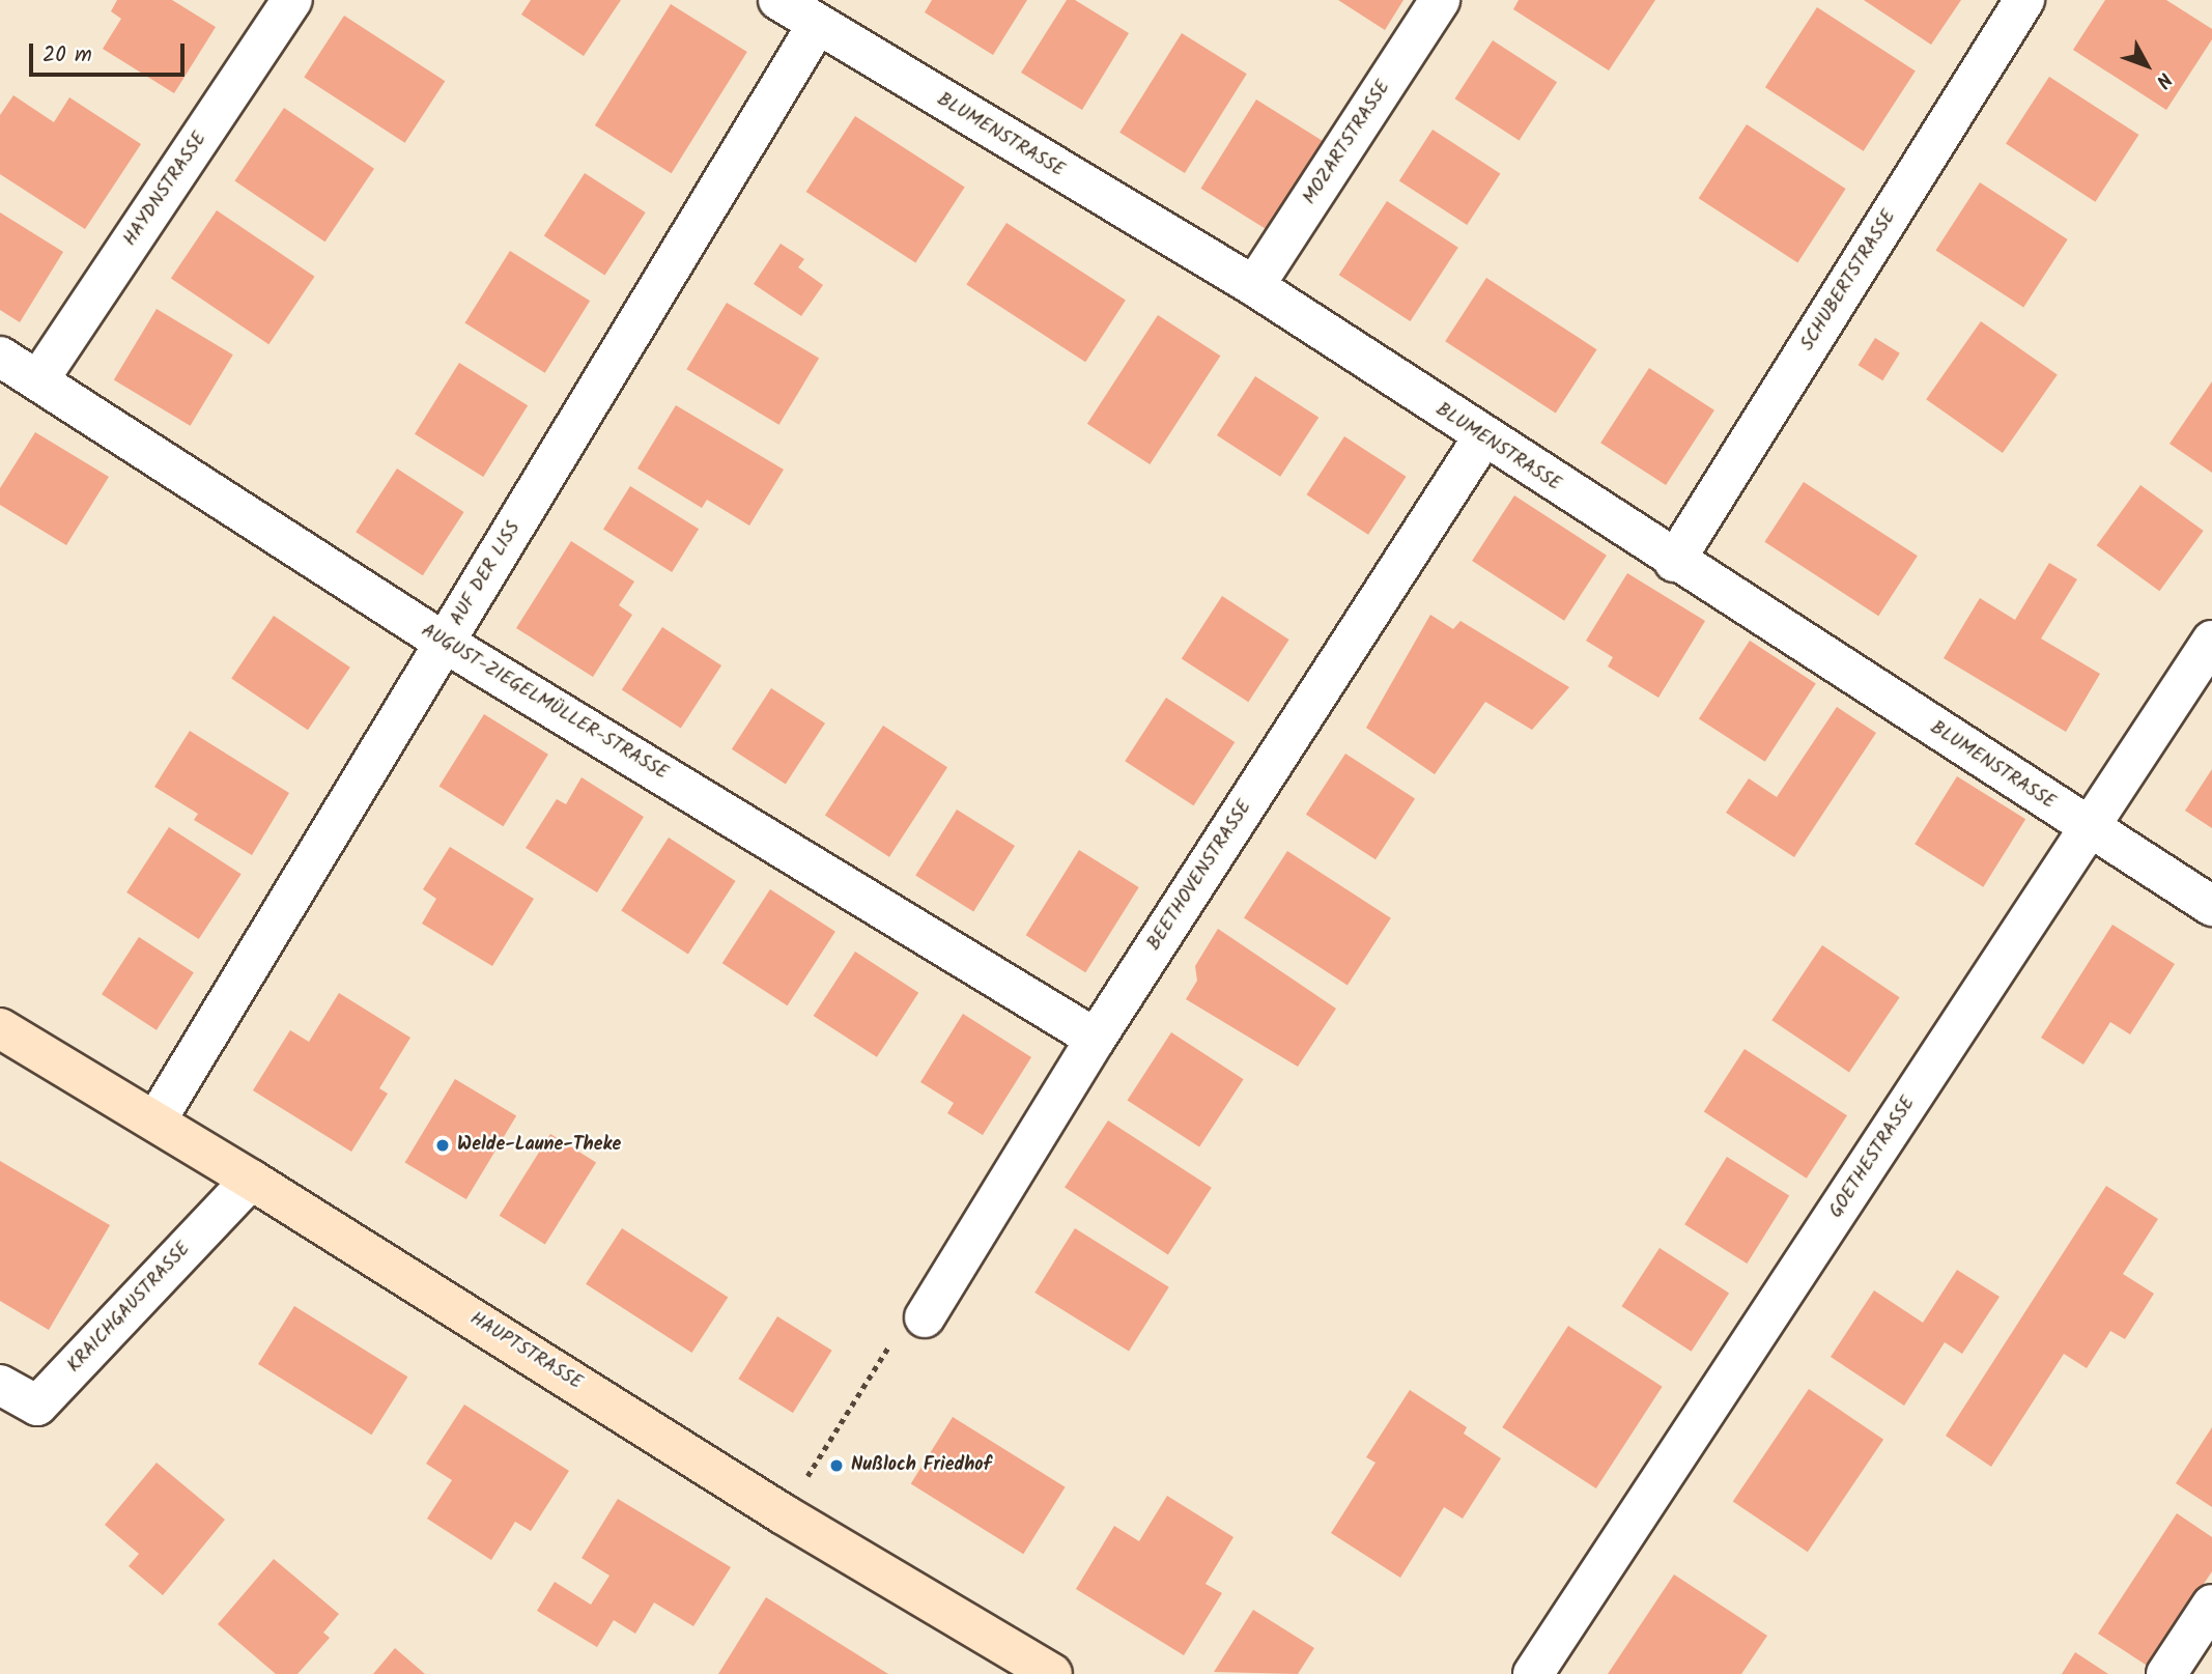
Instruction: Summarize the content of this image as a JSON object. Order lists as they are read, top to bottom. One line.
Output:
{"streets":{"main road":["HAUPTSTRASSE"],"street":["BLUMENSTRASSE","MOZARTSTRASSE","HAYDNSTRASSE","SCHUBERTSTRASSE","AUF DER LISS","AUGUST-ZIEGELMÜLLER-STRASSE","BEETHOVENSTRASSE","GOETHESTRASSE","KRAICHGAUSTRASSE"]},"crossings":[["BLUMENSTRASSE","MOZARTSTRASSE"],["BLUMENSTRASSE","SCHUBERTSTRASSE"],["BLUMENSTRASSE","AUF DER LISS"],["BLUMENSTRASSE","BEETHOVENSTRASSE"],["BLUMENSTRASSE","GOETHESTRASSE"],["HAYDNSTRASSE","AUGUST-ZIEGELMÜLLER-STRASSE"],["AUF DER LISS","AUGUST-ZIEGELMÜLLER-STRASSE"],["AUF DER LISS","HAUPTSTRASSE"],["AUGUST-ZIEGELMÜLLER-STRASSE","BEETHOVENSTRASSE"],["KRAICHGAUSTRASSE","HAUPTSTRASSE"]],"places":["Welde-Laune-Theke","Nußloch Friedhof"],"scale_bar":"20 m","north":"bottom right"}
